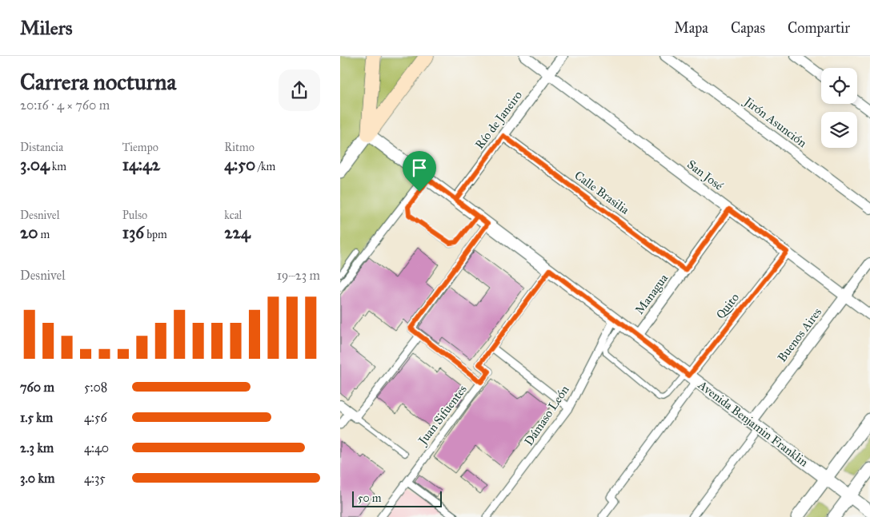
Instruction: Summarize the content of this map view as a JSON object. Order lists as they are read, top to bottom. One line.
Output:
{"streets":{"street":["Río de Janeiro","Jirón Asunción","San José","Calle Brasilia","Managua","Quito","Buenos Aires","Juan Sifuentes","Dámaso León","Avenida Benjamin Franklin"]},"crossings":[["Río de Janeiro","San José"],["Río de Janeiro","Calle Brasilia"],["Río de Janeiro","Avenida Benjamin Franklin"],["San José","Managua"],["San José","Quito"],["San José","Buenos Aires"],["Calle Brasilia","Managua"],["Managua","Avenida Benjamin Franklin"],["Quito","Avenida Benjamin Franklin"],["Buenos Aires","Avenida Benjamin Franklin"],["Juan Sifuentes","Avenida Benjamin Franklin"],["Dámaso León","Avenida Benjamin Franklin"]],"scale_bar":"50 m","page":{"header":"Milers","nav":["Mapa","Capas","Compartir"],"heading":["Carrera nocturna","20:16 · 4 × 760 m"],"stats":[["Distancia","3.04 km"],["Tiempo","14:42"],["Ritmo","4:50 /km"],["Desnivel","20 m"],["Pulso","136 bpm"],["kcal","224"]],"chart":["Desnivel","19–23 m"],"list":[{"name":"760 m","note":"5:08"},{"name":"1.5 km","note":"4:56"},{"name":"2.3 km","note":"4:40"},{"name":"3.0 km","note":"4:35"}],"scale":"50 m"}}
